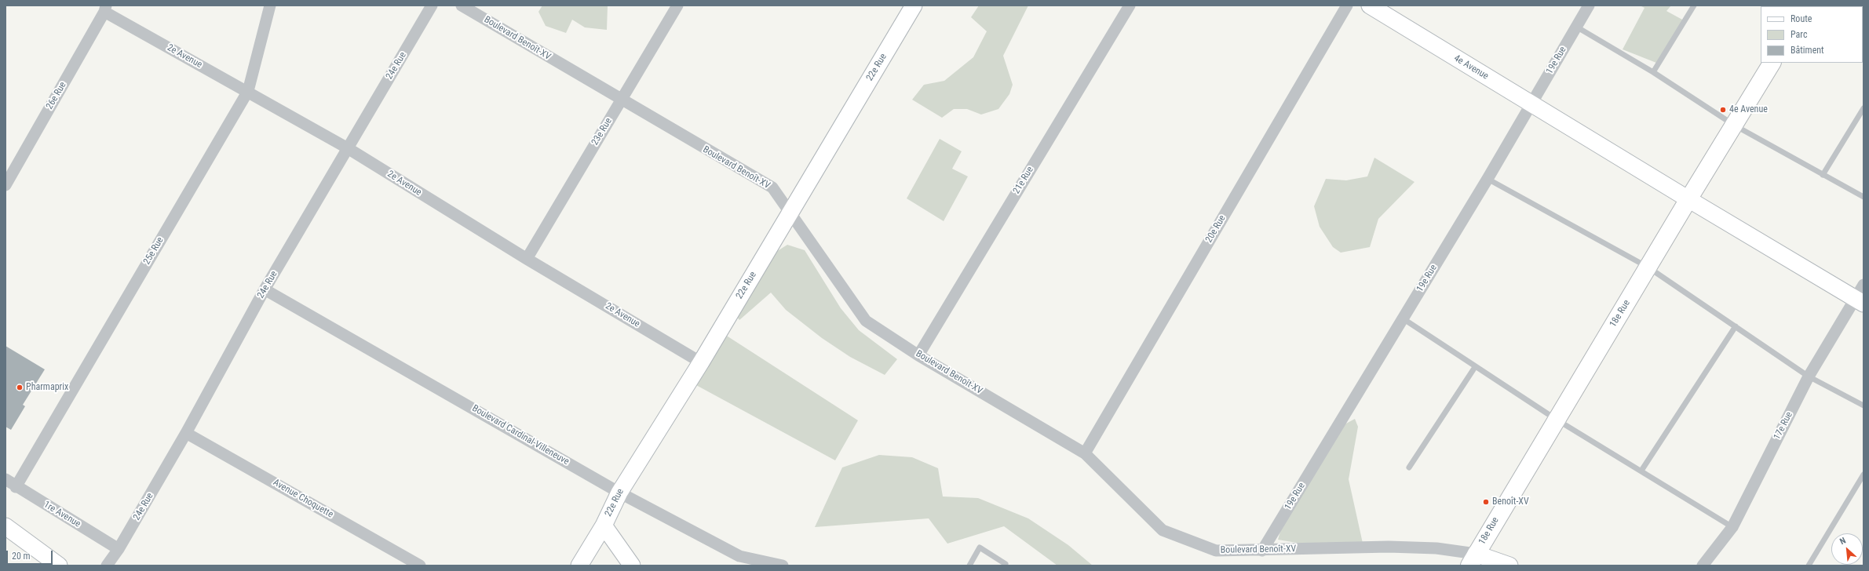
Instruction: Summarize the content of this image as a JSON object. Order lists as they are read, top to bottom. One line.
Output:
{"streets":{"main road":["18e Rue"],"street":["Boulevard Benoît-XV","2e Avenue","19e Rue","24e Rue","22e Rue","4e Avenue","26e Rue","23e Rue","21e Rue","20e Rue","25e Rue","17e Rue","Boulevard Cardinal-Villeneuve","Avenue Choquette","1re Avenue"]},"crossings":[["Boulevard Benoît-XV","19e Rue"],["Boulevard Benoît-XV","22e Rue"],["Boulevard Benoît-XV","23e Rue"],["Boulevard Benoît-XV","21e Rue"],["Boulevard Benoît-XV","20e Rue"],["Boulevard Benoît-XV","18e Rue"],["2e Avenue","24e Rue"],["2e Avenue","22e Rue"],["2e Avenue","26e Rue"],["2e Avenue","23e Rue"],["2e Avenue","25e Rue"],["19e Rue","4e Avenue"],["24e Rue","Boulevard Cardinal-Villeneuve"],["24e Rue","Avenue Choquette"],["24e Rue","1re Avenue"],["22e Rue","Boulevard Cardinal-Villeneuve"],["4e Avenue","18e Rue"],["4e Avenue","17e Rue"],["25e Rue","1re Avenue"]],"places":["4e Avenue","Pharmaprix","Benoît-XV"],"legend":["Route","Parc","Bâtiment"],"scale_bar":"20 m","north":"top left"}
